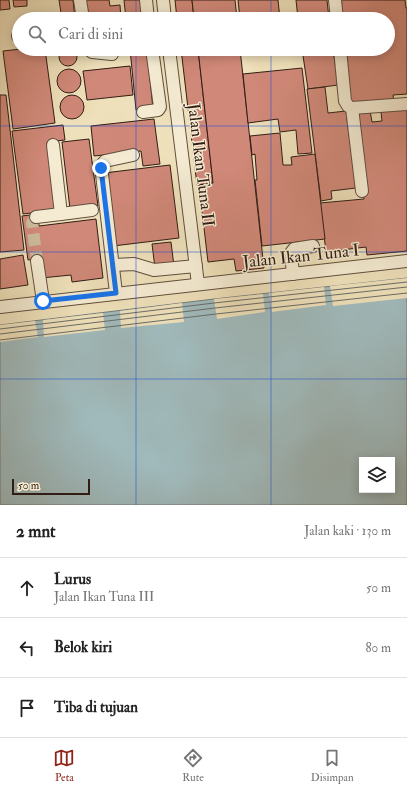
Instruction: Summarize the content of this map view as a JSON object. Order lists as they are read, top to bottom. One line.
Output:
{"streets":{"lane":["Jalan Ikan Tuna II","Jalan Ikan Tuna I"]},"crossings":[["Jalan Ikan Tuna II","Jalan Ikan Tuna I"]],"scale_bar":"50 m","page":{"search":"Cari di sini","scale":"50 m","heading":["2 mnt","Jalan kaki · 130 m"],"list":[["Lurus","Jalan Ikan Tuna III","50 m"],["Belok kiri","80 m"],"Tiba di tujuan"],"nav":["Peta","Rute","Disimpan"]}}
